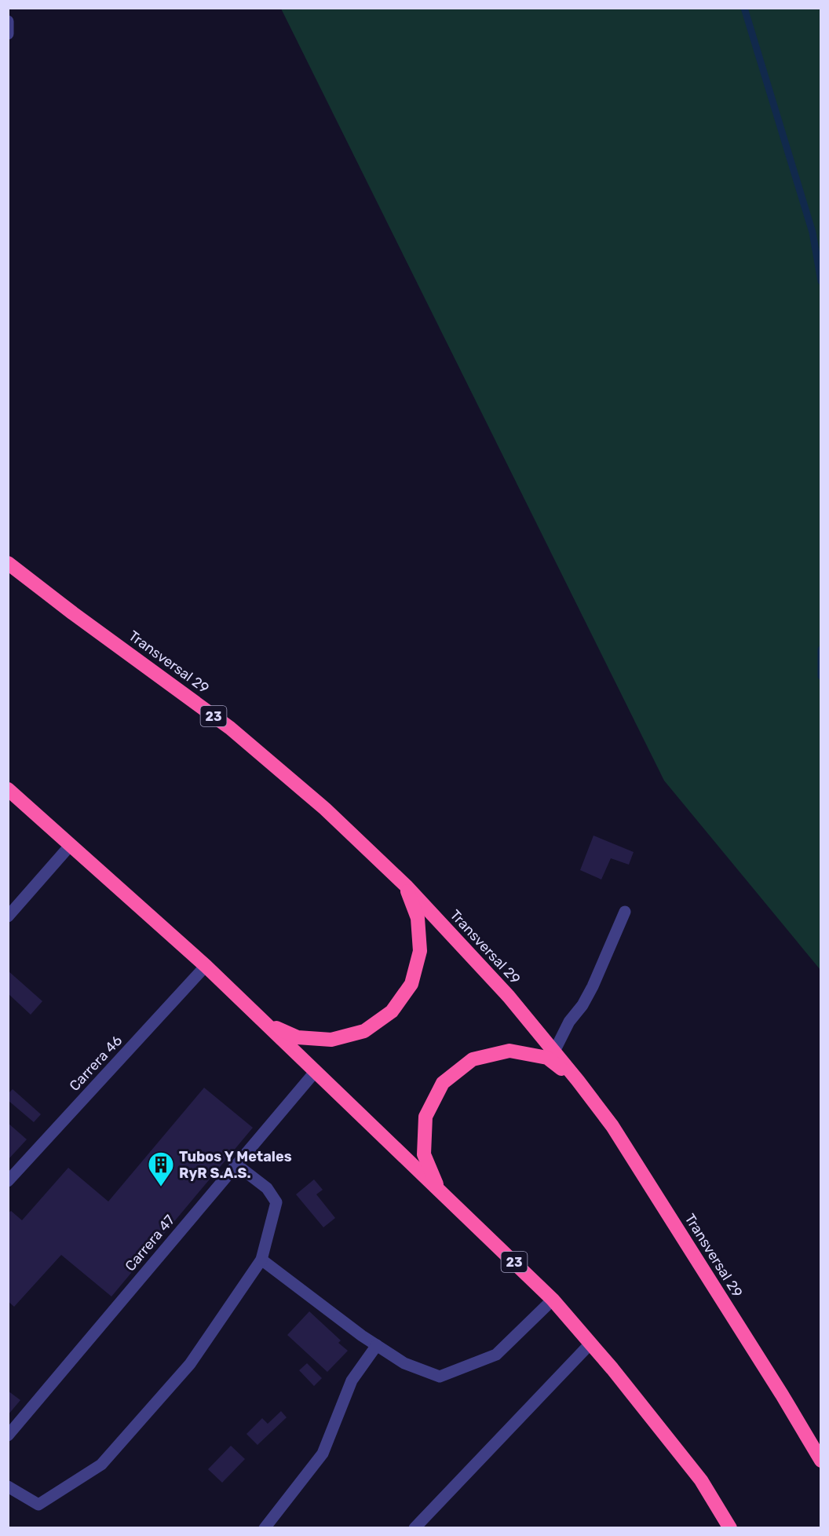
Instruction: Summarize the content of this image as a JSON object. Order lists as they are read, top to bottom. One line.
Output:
{"streets":{"highway":["Transversal 29","23"],"street":["Carrera 46","Carrera 47"]},"crossings":[["23","Carrera 46"],["23","Carrera 47"]],"places":{"building":["Tubos Y Metales RyR S.A.S."]}}
